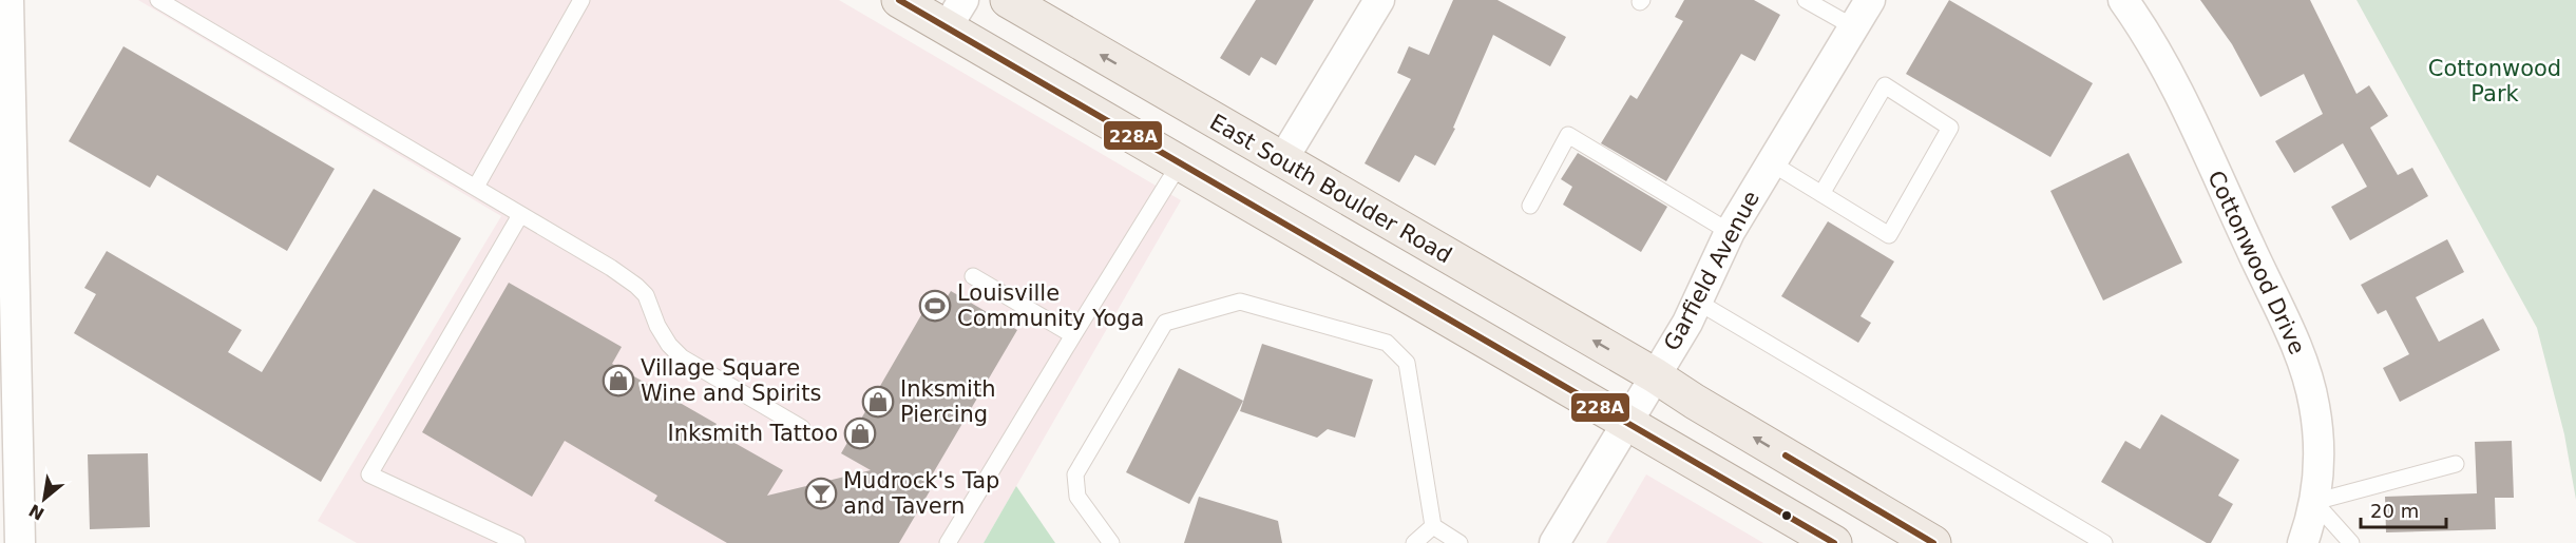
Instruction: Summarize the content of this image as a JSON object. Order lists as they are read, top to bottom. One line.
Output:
{"streets":{"main road":["East South Boulder Road"],"street":["Cottonwood Drive","Garfield Avenue"]},"crossings":[["East South Boulder Road","Garfield Avenue"]],"parks":["Cottonwood Park"],"places":{"sports":["Louisville Community Yoga"],"shop":["Village Square Wine and Spirits","Inksmith Piercing","Inksmith Tattoo"],"bar":["Mudrock's Tap and Tavern"]},"lines":["transit line 228A"],"scale_bar":"20 m","north":"bottom left"}
